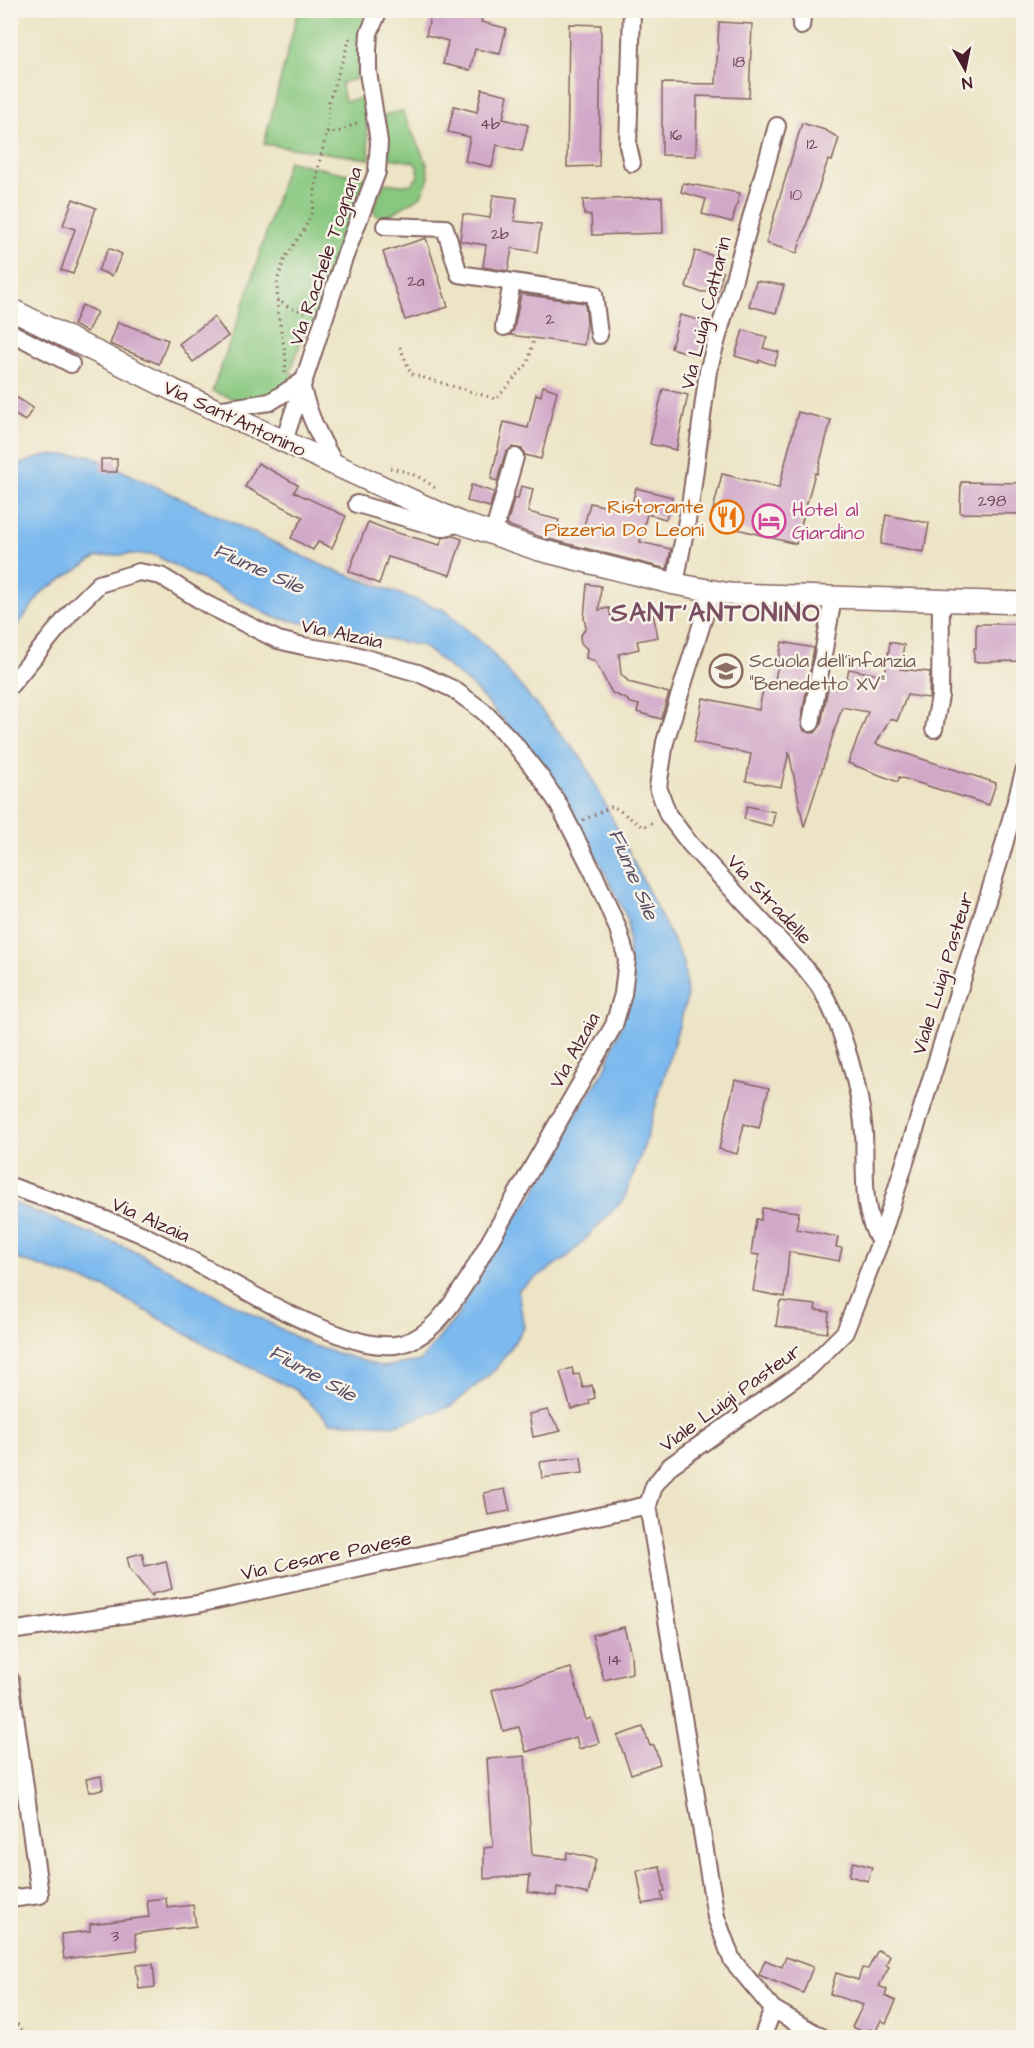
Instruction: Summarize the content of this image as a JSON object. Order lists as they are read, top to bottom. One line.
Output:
{"streets":{"main road":["Via Sant'Antonino"],"street":["Via Rachele Tognana","Via Luigi Cattarin","Via Alzaia","Via Stradelle","Viale Luigi Pasteur","Via Cesare Pavese"]},"crossings":[["Via Rachele Tognana","Via Sant'Antonino"],["Via Luigi Cattarin","Via Sant'Antonino"],["Via Sant'Antonino","Via Stradelle"],["Via Stradelle","Viale Luigi Pasteur"],["Viale Luigi Pasteur","Via Cesare Pavese"]],"districts":["SANT'ANTONINO"],"water":["Fiume Sile"],"places":{"restaurant":["Ristorante Pizzeria Do Leoni"],"hotel":["Hotel al Giardino"],"school or university":["Scuola dell'infanzia \"Benedetto XV\""]},"house_numbers":["18","4b","16","12","10","2b","2a","2","298","14","3"],"north":"bottom"}
